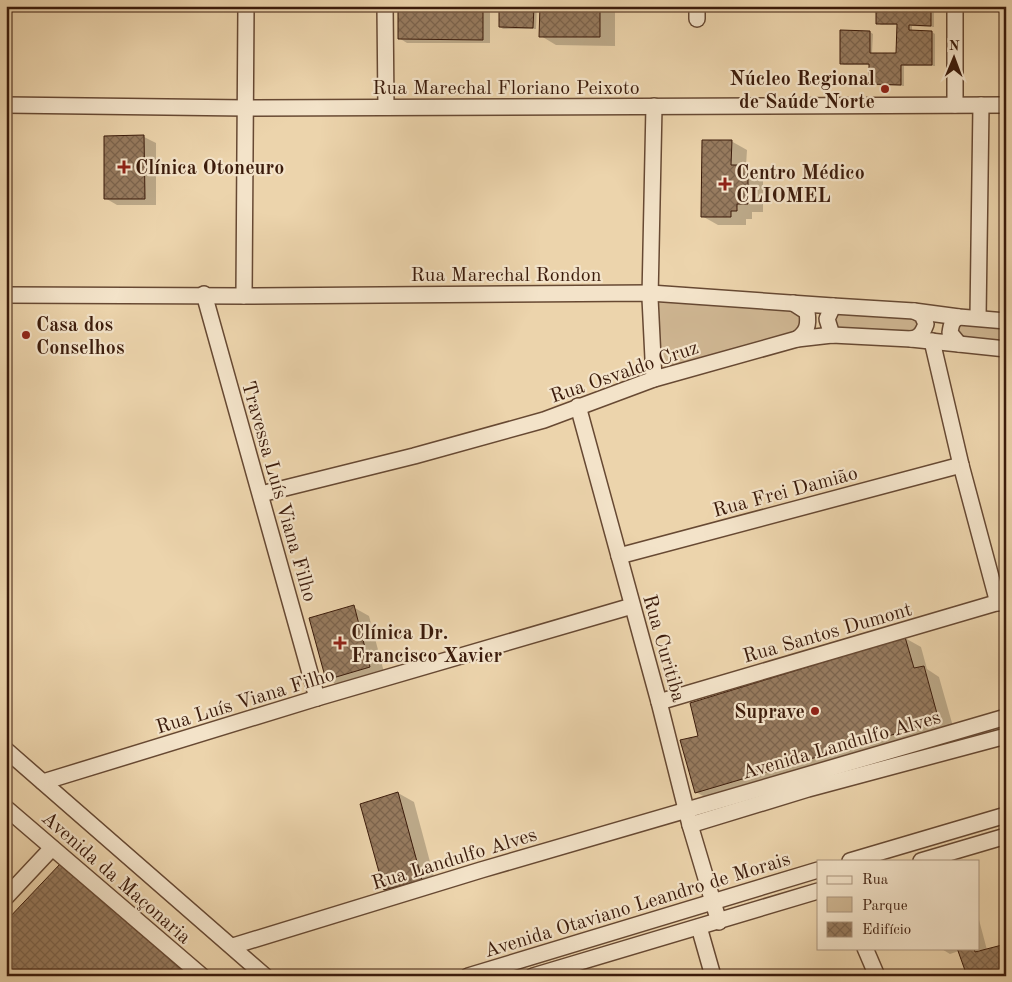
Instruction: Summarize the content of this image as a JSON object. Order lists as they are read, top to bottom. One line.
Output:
{"streets":{"street":["Rua Marechal Floriano Peixoto","Rua Marechal Rondon","Rua Osvaldo Cruz","Travessa Luís Viana Filho","Rua Frei Damião","Rua Santos Dumont","Rua Curitiba","Rua Luís Viana Filho","Avenida Landulfo Alves","Rua Landulfo Alves","Avenida da Maçonaria","Avenida Otaviano Leandro de Morais"]},"crossings":[["Rua Marechal Rondon","Travessa Luís Viana Filho"],["Rua Osvaldo Cruz","Travessa Luís Viana Filho"],["Rua Osvaldo Cruz","Rua Curitiba"],["Travessa Luís Viana Filho","Rua Luís Viana Filho"],["Rua Frei Damião","Rua Curitiba"],["Rua Santos Dumont","Rua Curitiba"],["Rua Curitiba","Rua Luís Viana Filho"],["Rua Curitiba","Avenida Landulfo Alves"],["Rua Curitiba","Rua Landulfo Alves"],["Rua Curitiba","Avenida Otaviano Leandro de Morais"],["Avenida Landulfo Alves","Rua Landulfo Alves"]],"places":{"other":["Núcleo Regional de Saúde Norte","Casa dos Conselhos","Suprave"],"health":["Clínica Otoneuro","Centro Médico CLIOMEL","Clínica Dr. Francisco Xavier"]},"legend":["Rua","Parque","Edifício"],"north":"top"}
